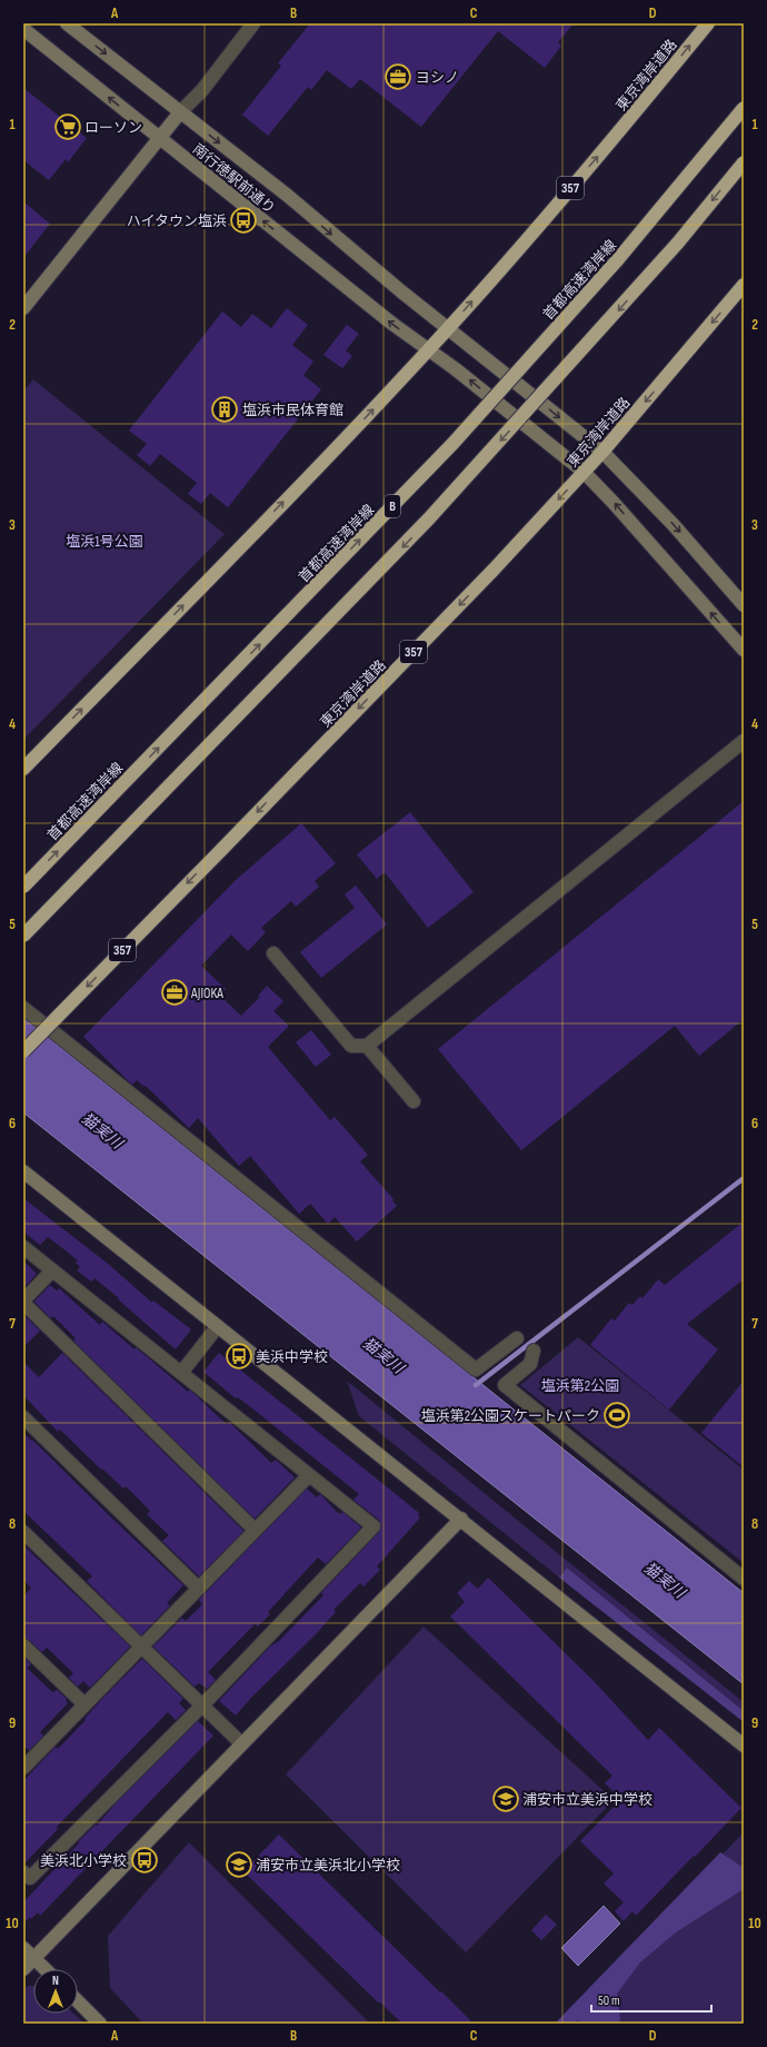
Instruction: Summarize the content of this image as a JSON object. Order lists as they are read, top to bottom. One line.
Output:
{"streets":{"highway":["東京湾岸道路","357","首都高速湾岸線","B"],"street":["南行徳駅前通り"]},"crossings":[["東京湾岸道路","南行徳駅前通り"]],"water":["猫実川"],"parks":["塩浜1号公園","塩浜第2公園"],"places":{"office":["ヨシノ","AJIOKA"],"supermarket":["ローソン"],"bus stop":["ハイタウン塩浜","美浜中学校","美浜北小学校"],"building":["塩浜市民体育館"],"sports":["塩浜第2公園スケートパーク"],"school or university":["浦安市立美浜中学校","浦安市立美浜北小学校"]},"scale_bar":"50 m","north":"top","grid":{"columns":["A","B","C","D"],"rows":["1","2","3","4","5","6","7","8","9","10"]}}
